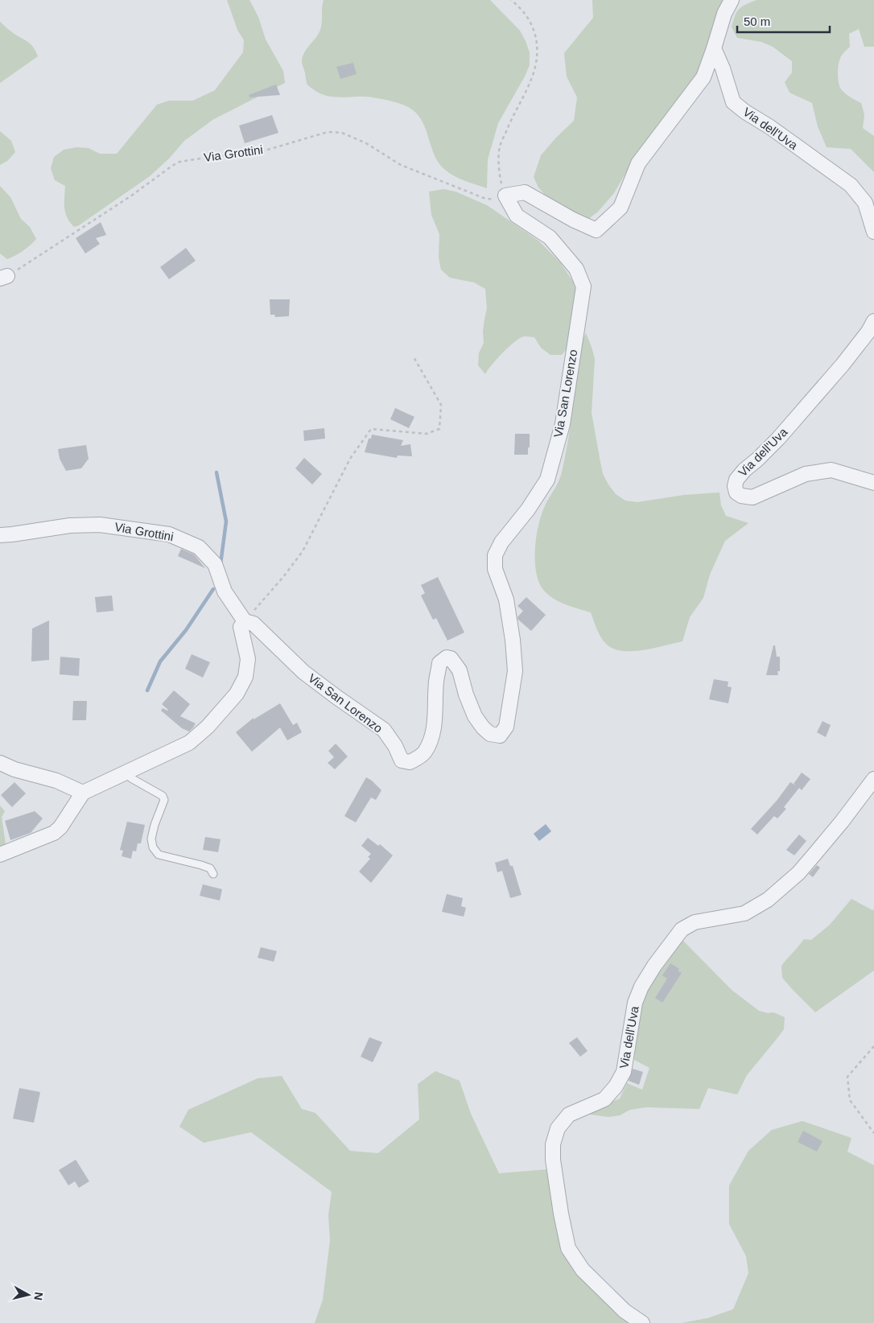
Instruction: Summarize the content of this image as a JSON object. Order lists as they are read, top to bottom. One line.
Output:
{"streets":{"street":["Via dell'Uva","Via Grottini","Via San Lorenzo"]},"crossings":[["Via Grottini","Via San Lorenzo"]],"scale_bar":"50 m","north":"right"}
